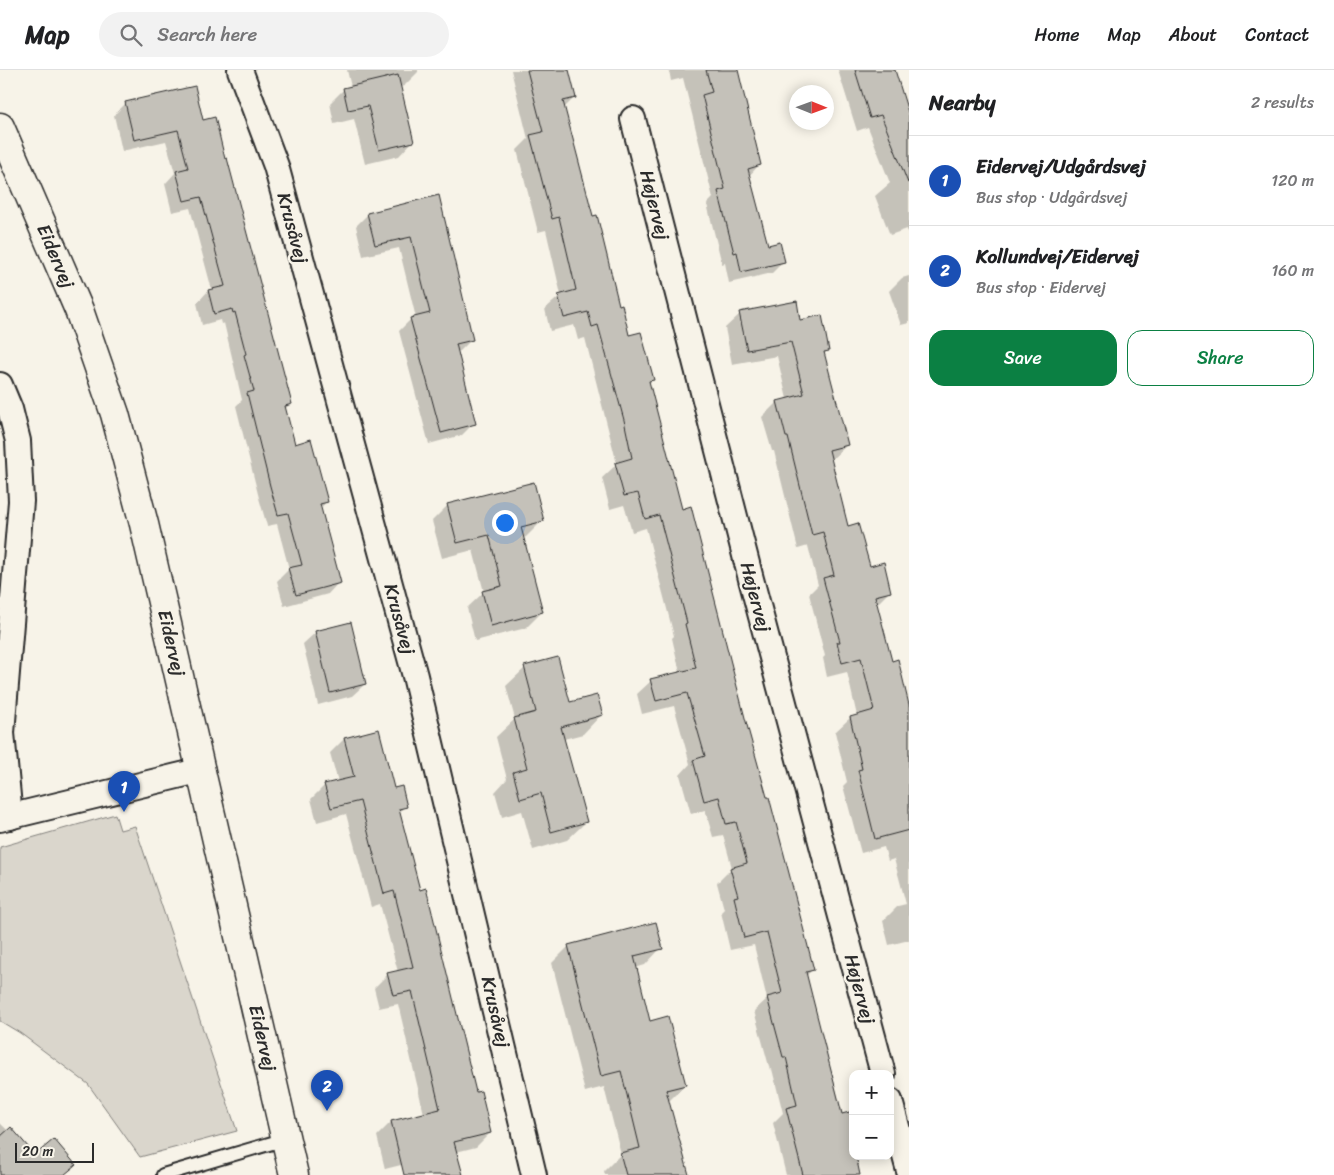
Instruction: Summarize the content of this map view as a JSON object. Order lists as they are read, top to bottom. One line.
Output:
{"streets":{"street":["Højervej","Krusåvej","Eidervej"]},"scale_bar":"20 m","north":"right","page":{"header":"Map","search":"Search here","nav":["Home","Map","About","Contact"],"heading":["Nearby","2 results"],"list":[{"mark":"1","name":"Eidervej/Udgårdsvej","note":"Bus stop · Udgårdsvej","value":"120 m"},{"mark":"2","name":"Kollundvej/Eidervej","note":"Bus stop · Eidervej","value":"160 m"}],"buttons":["Save","Share"],"pins":["1","2"],"map_buttons":["+","−"],"scale":"20 m"}}
